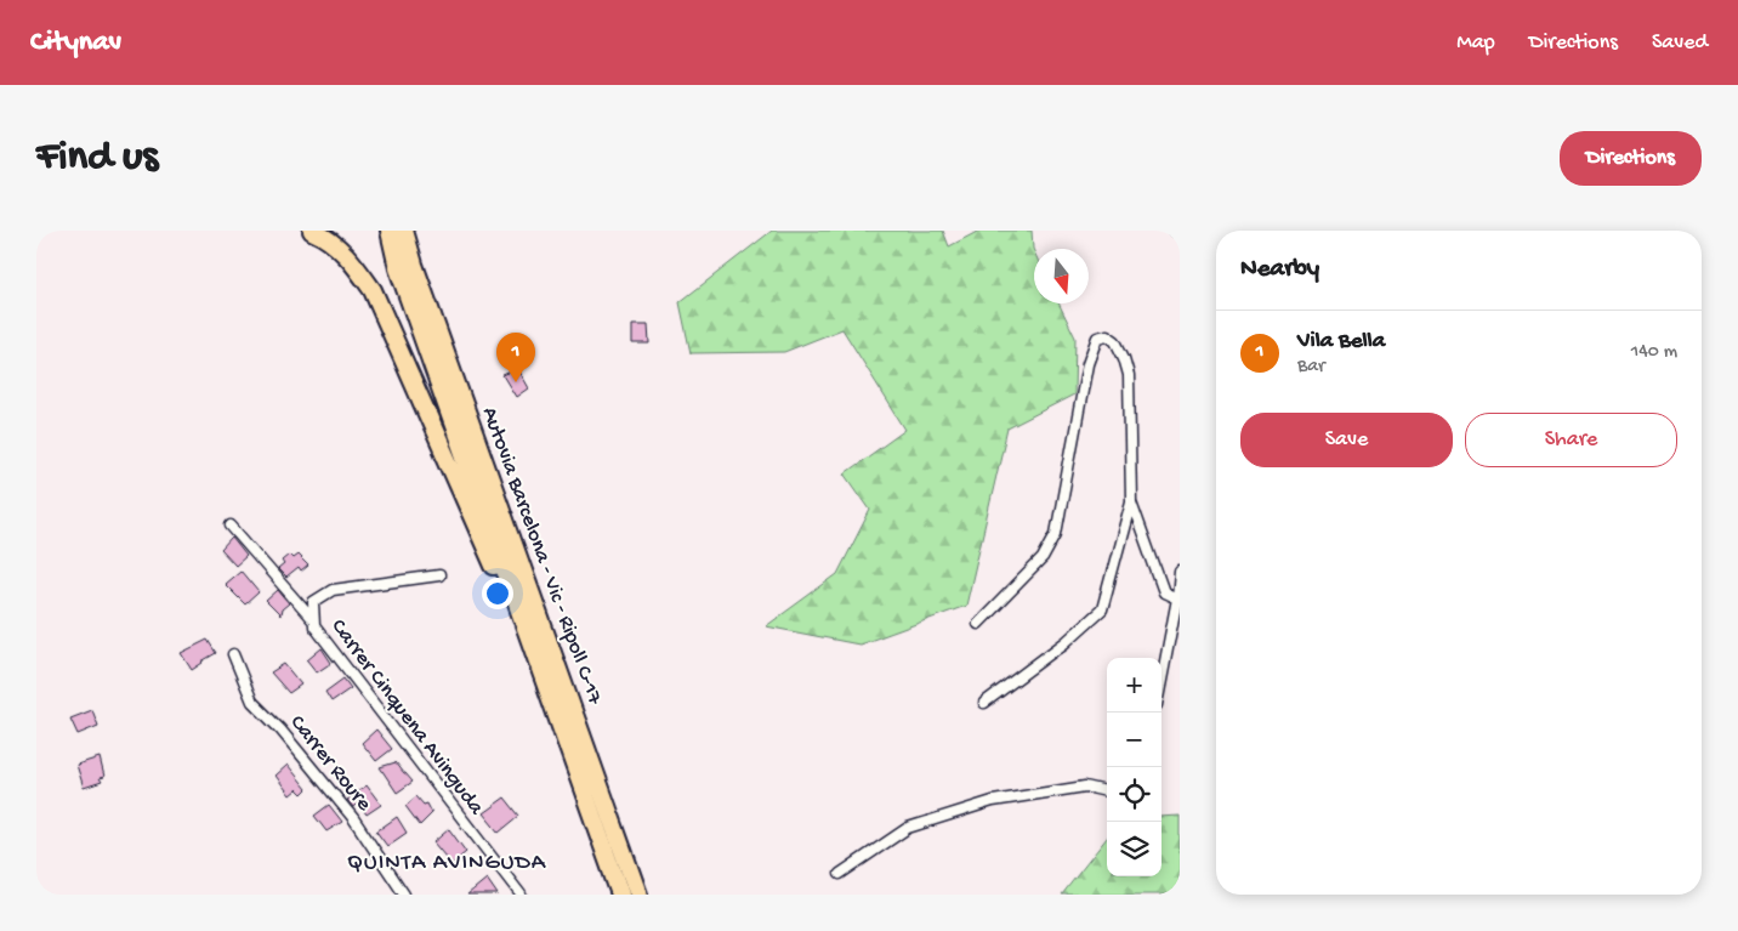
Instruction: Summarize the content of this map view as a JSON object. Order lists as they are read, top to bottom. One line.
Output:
{"streets":{"highway":["Autovia Barcelona - Vic - Ripoll C-17"],"street":["Carrer Cinquena Avinguda","Carrer Roure"]},"districts":["QUINTA AVINGUDA"],"north":"bottom","page":{"header":"Citynav","nav":["Map","Directions","Saved"],"buttons":["Directions",["Save","Share"]],"title":"Find us","heading":"Nearby","list":[{"mark":"1","name":"Vila Bella","note":"Bar","value":"140 m"}],"pins":"1","map_buttons":["+","−"]}}
